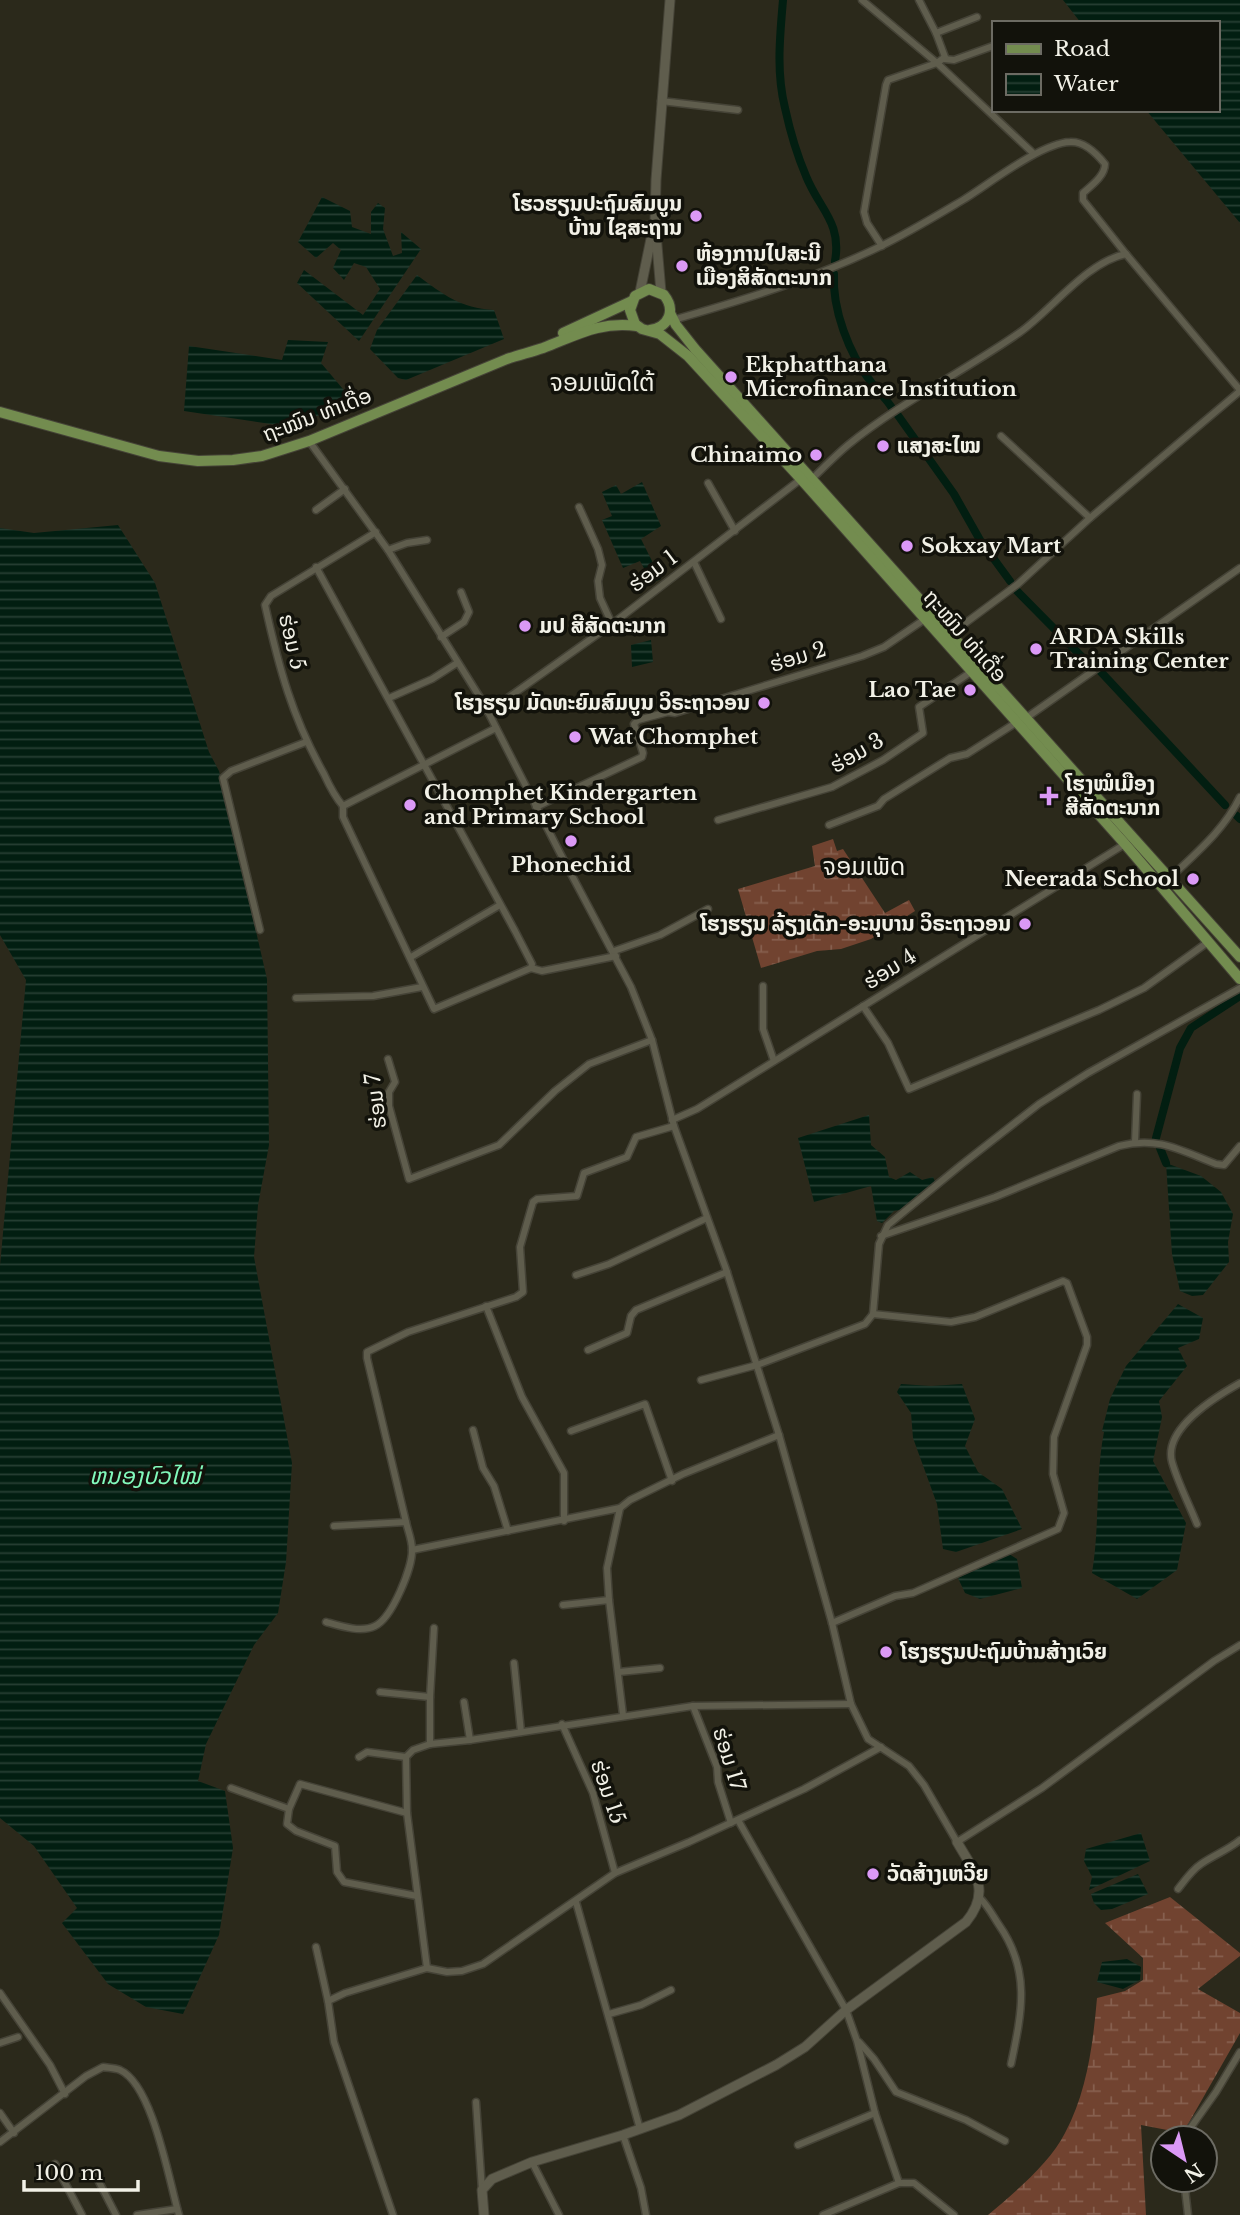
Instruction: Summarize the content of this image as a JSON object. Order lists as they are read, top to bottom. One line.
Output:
{"streets":{"main road":["ຖະໝົນ ທ່າເດື່ອ"],"street":["ຮ່ອມ 1","ຮ່ອມ 5","ຮ່ອມ 2","ຮ່ອມ 3","ຮ່ອມ 4","ຮ່ອມ 7","ຮ່ອມ 17","ຮ່ອມ 15"]},"crossings":[["ຖະໝົນ ທ່າເດື່ອ","ຮ່ອມ 1"],["ຖະໝົນ ທ່າເດື່ອ","ຮ່ອມ 2"],["ຖະໝົນ ທ່າເດື່ອ","ຮ່ອມ 3"],["ຖະໝົນ ທ່າເດື່ອ","ຮ່ອມ 4"]],"districts":["ຈອມເພັດໃຕ້","ຈອມເພັດ"],"water":["ຫນອງບົວໄໝ່"],"places":{"other":["ໂຮວຮຽນປະຖົມສົມບູນ ບ້ານ ໄຊສະຖານ","ຫ້ອງການໄປສະນີ ເມືອງສິສັດຕະນາກ","Ekphatthana Microfinance Institution","ແສງສະໄໝ","Chinaimo","Sokxay Mart","ມປ ສີສັດຕະນາກ","ARDA Skills Training Center","Lao Tae","ໂຮງຮຽນ ມັດທະຍົມສົມບູນ ວິຣະຖາວອນ","Wat Chomphet","Chomphet Kindergarten and Primary School","Phonechid","Neerada School","ໂຮງຮຽນ ລ້ຽງເດັກ-ອະນຸບານ ວິຣະຖາວອນ","ໂຮງຮຽນປະຖົມບ້ານສ້າງເວົຍ","ວັດສ້າງເຫວີຍ"],"health":["ໂຮງໝໍເມືອງ ສີສັດຕະນາກ"]},"legend":["Road","Water"],"scale_bar":"100 m","north":"bottom right"}
